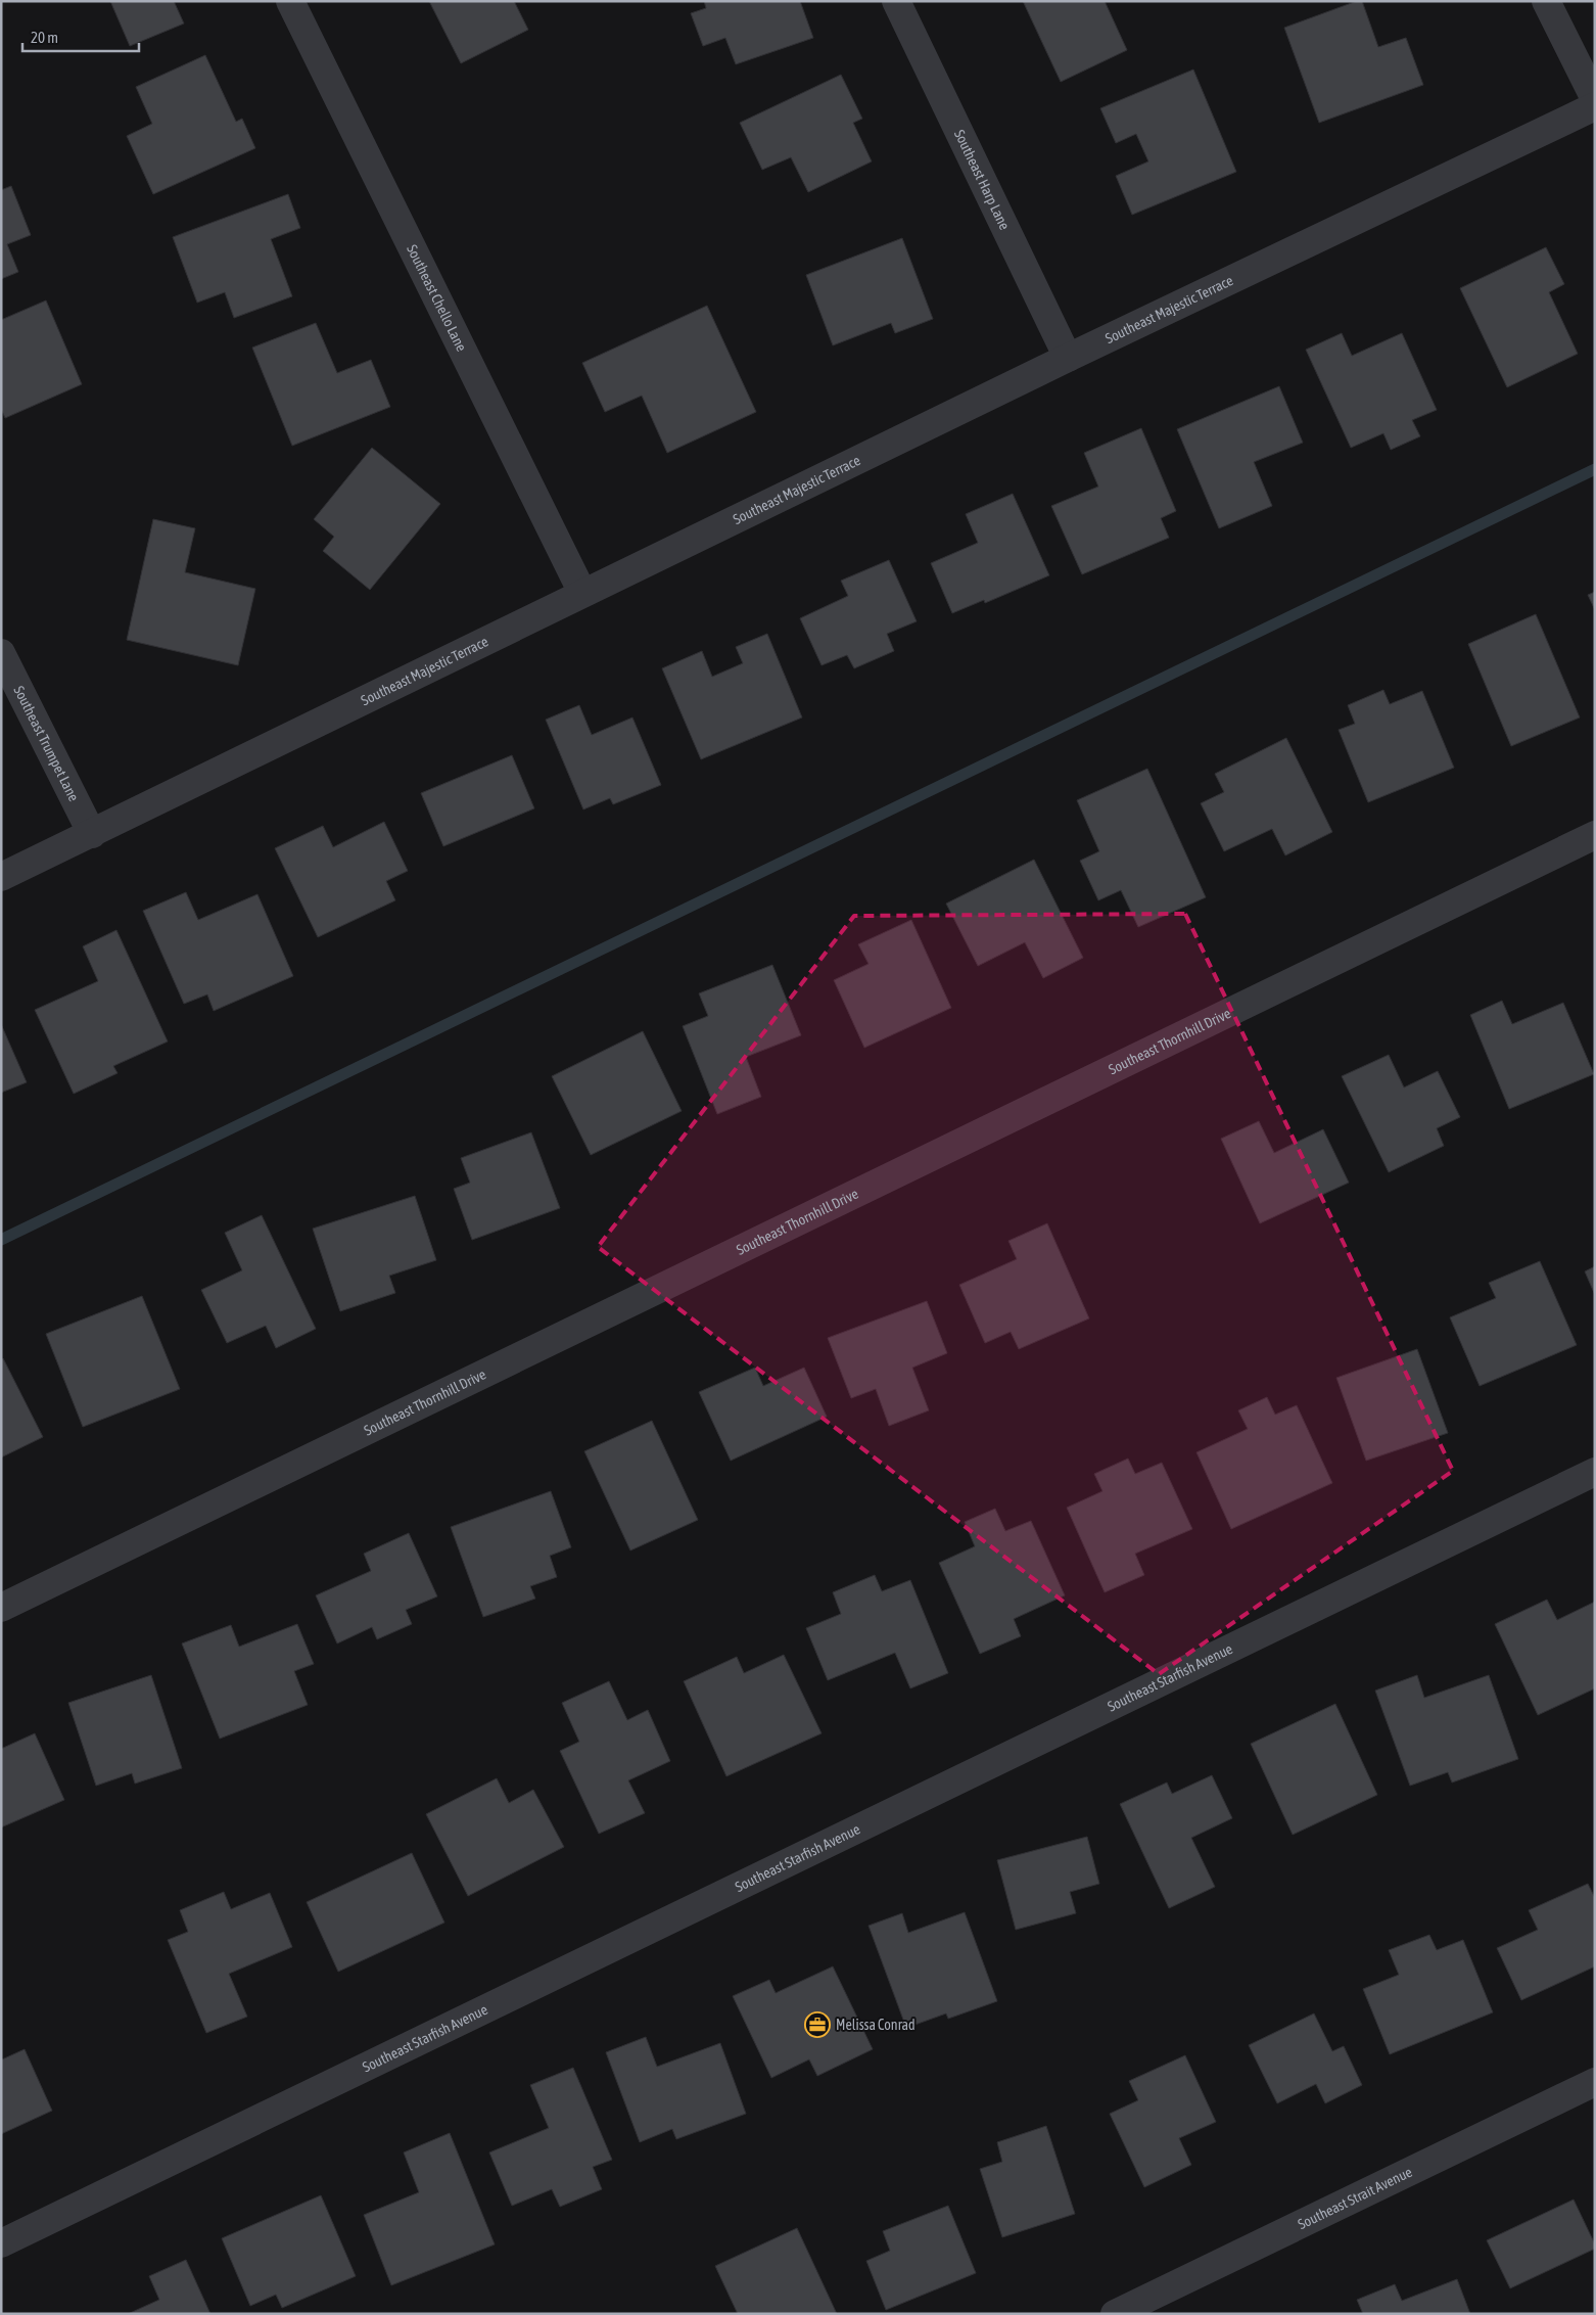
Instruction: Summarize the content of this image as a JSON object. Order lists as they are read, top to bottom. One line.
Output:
{"streets":{"street":["Southeast Harp Lane","Southeast Chello Lane","Southeast Majestic Terrace","Southeast Trumpet Lane","Southeast Thornhill Drive","Southeast Starfish Avenue","Southeast Strait Avenue"]},"crossings":[["Southeast Harp Lane","Southeast Majestic Terrace"],["Southeast Chello Lane","Southeast Majestic Terrace"],["Southeast Majestic Terrace","Southeast Trumpet Lane"]],"places":{"office":["Melissa Conrad"]},"scale_bar":"20 m"}
